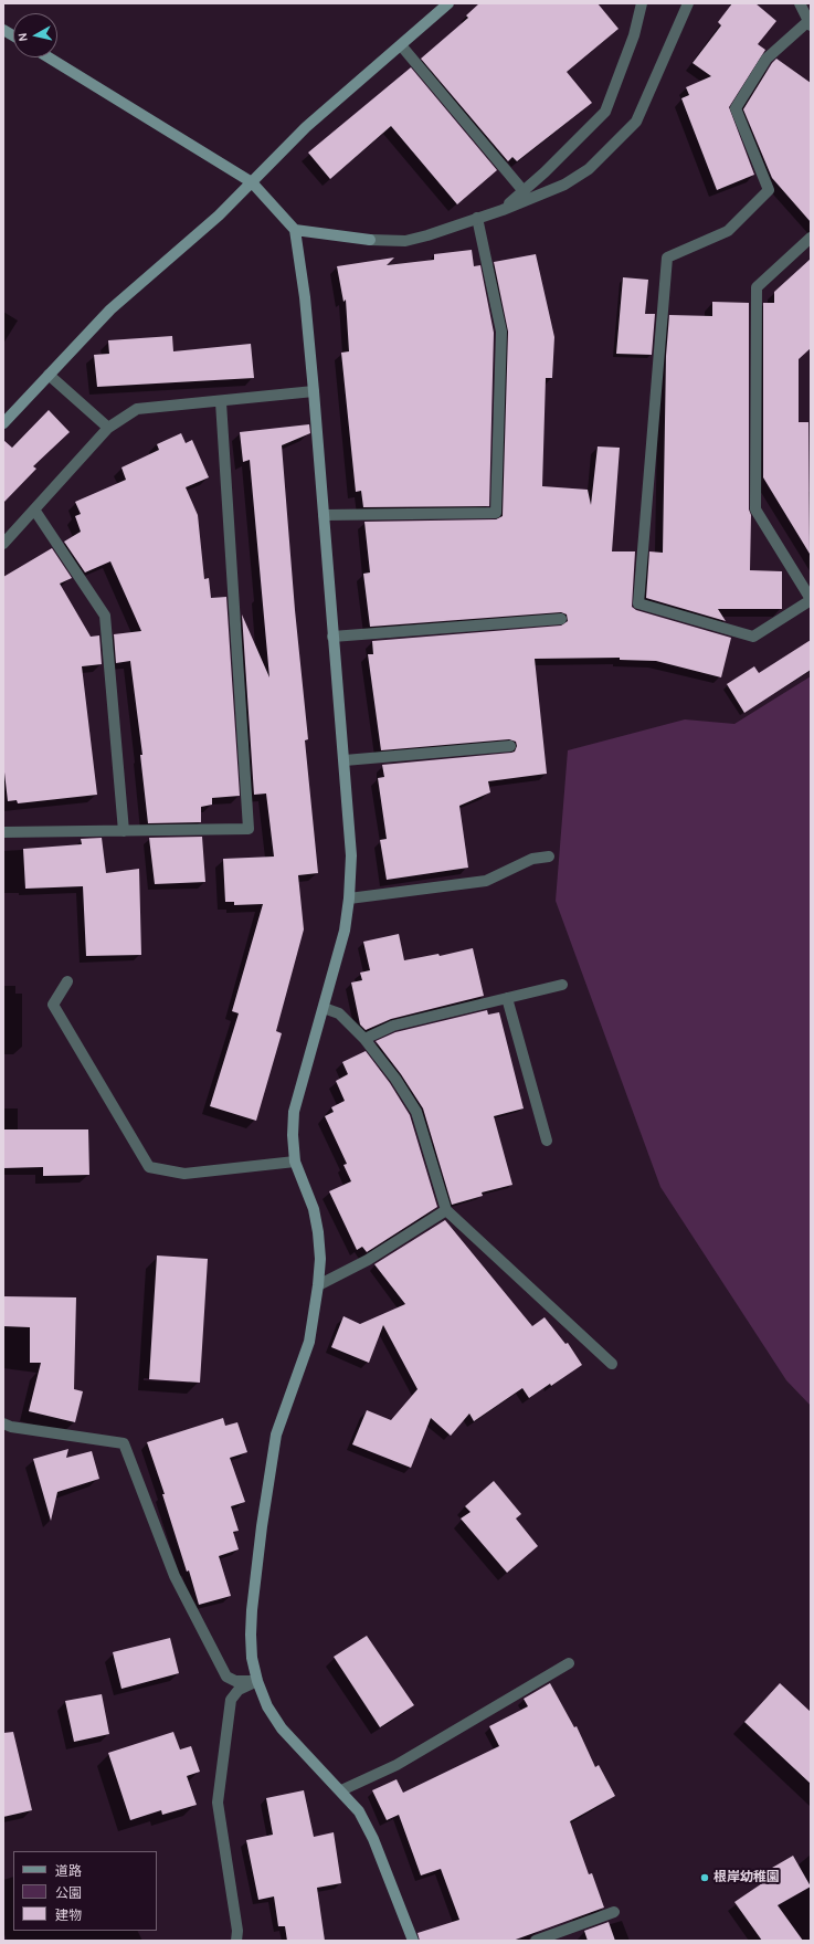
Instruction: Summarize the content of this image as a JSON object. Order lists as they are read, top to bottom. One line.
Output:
{"places":["根岸幼稚園"],"legend":["道路","公園","建物"],"north":"left"}
